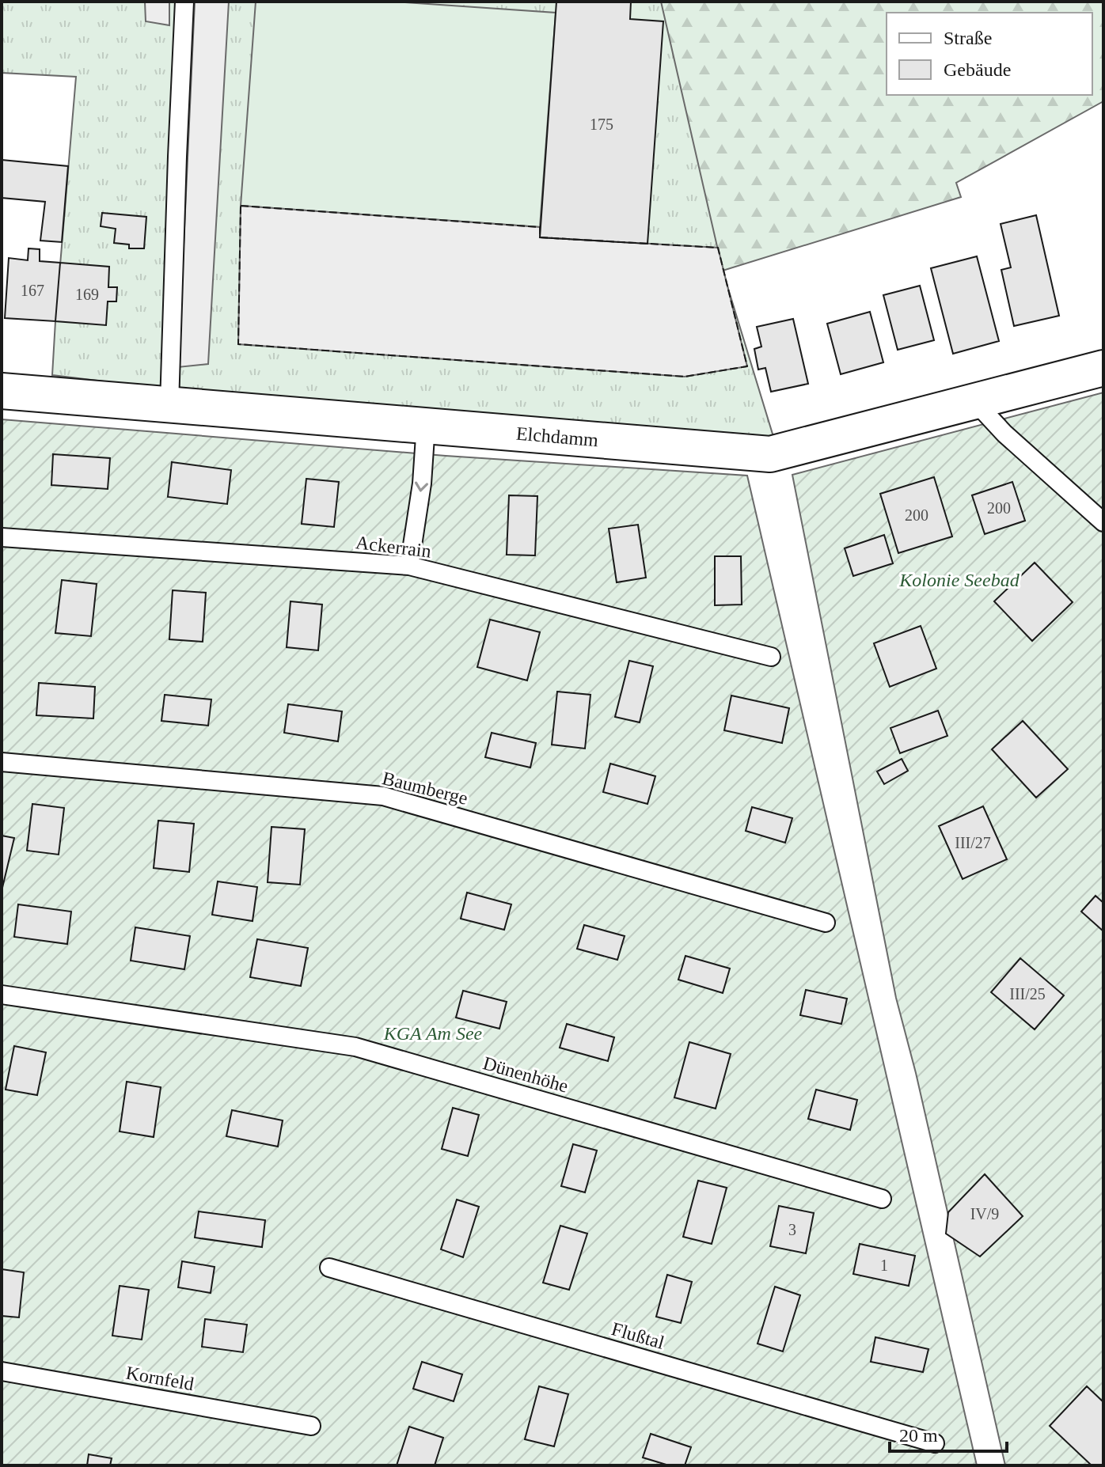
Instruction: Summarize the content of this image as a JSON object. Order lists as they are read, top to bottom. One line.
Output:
{"streets":{"street":["Elchdamm"],"lane":["Ackerrain","Baumberge","Dünenhöhe","Flußtal","Kornfeld"]},"parks":["Kolonie Seebad","KGA Am See"],"house_numbers":["175","167","169","200","200","III/27","III/25","IV/9","3","1"],"legend":["Straße","Gebäude"],"scale_bar":"20 m"}
